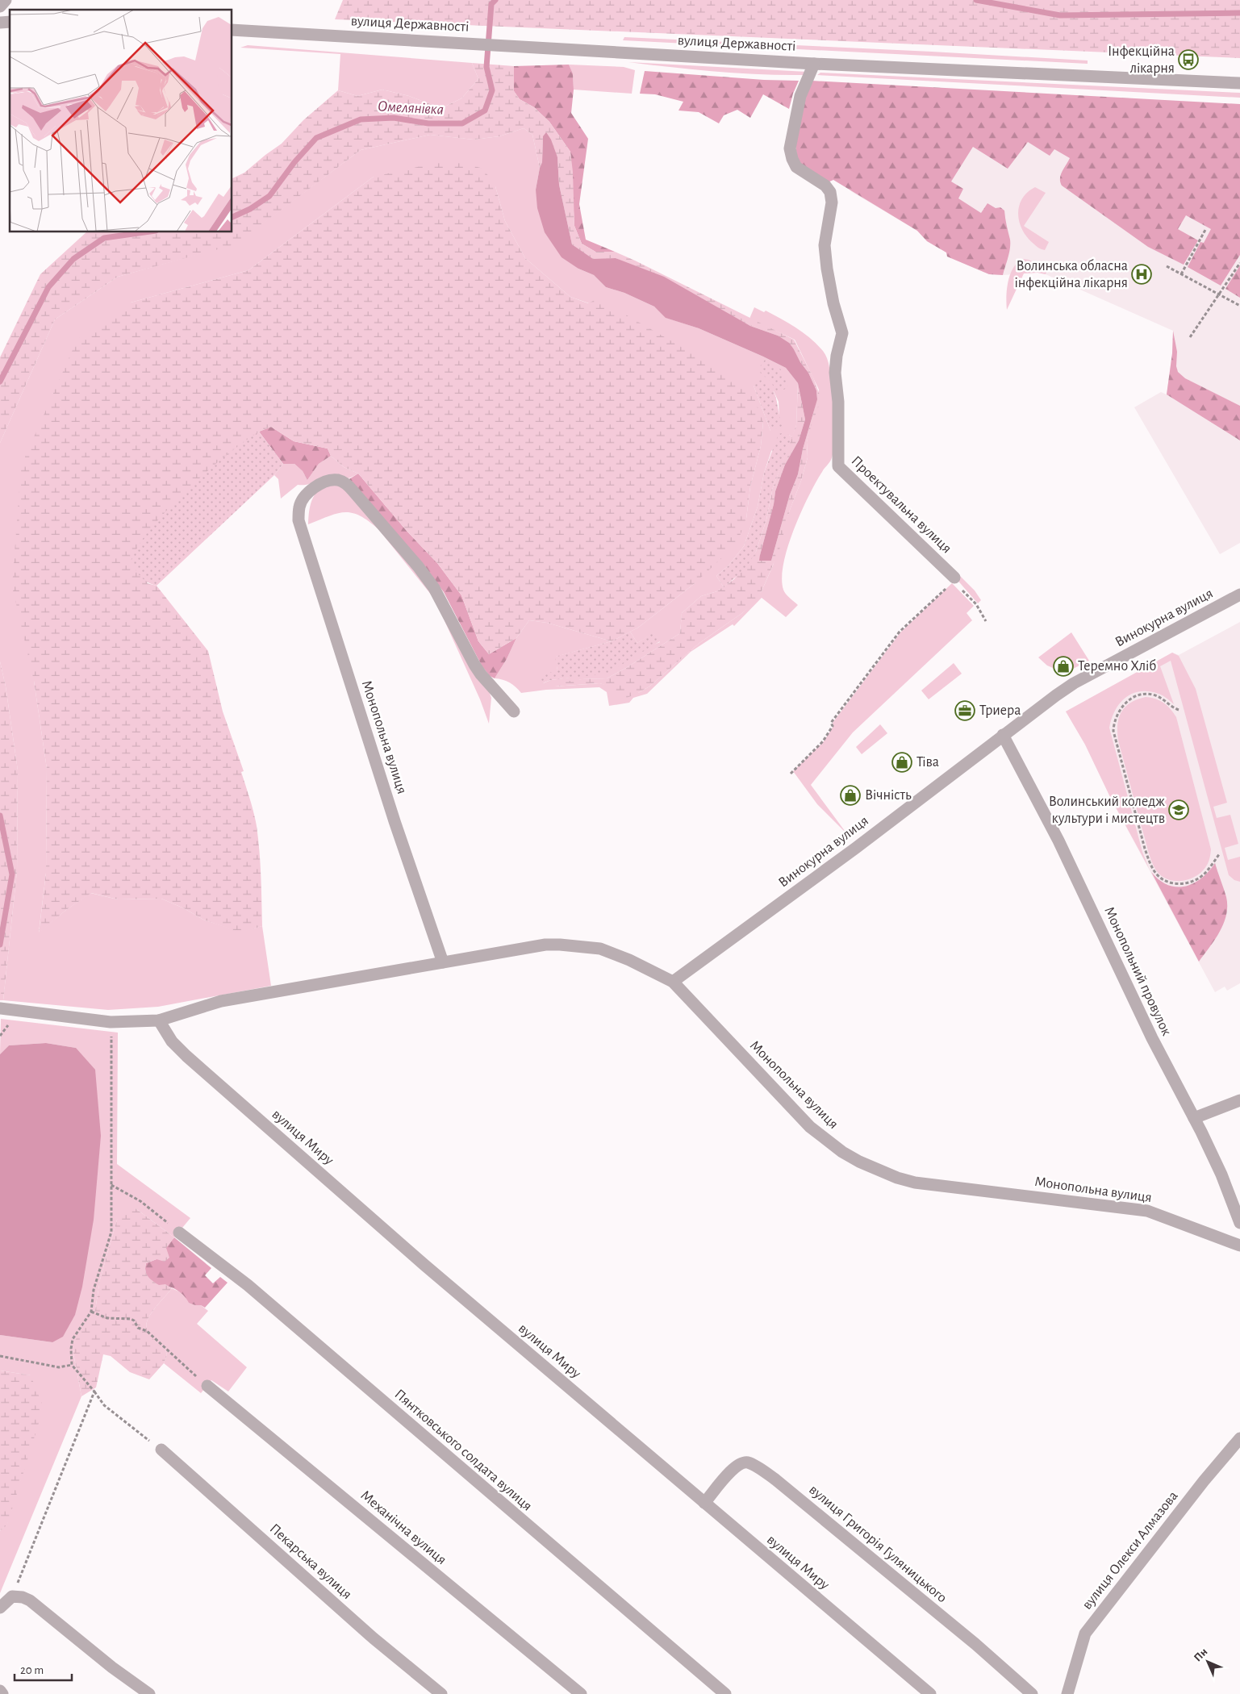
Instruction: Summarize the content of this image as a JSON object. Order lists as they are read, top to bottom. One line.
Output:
{"streets":{"street":["вулиця Державності","Проектувальна вулиця","Винокурна вулиця","Монопольна вулиця","Монопольний провулок","вулиця Миру","Пянтковського солдата вулиця","Механічна вулиця","вулиця Григорія Гуляницького","вулиця Олекси Алмазова","Пекарська вулиця"]},"crossings":[["вулиця Державності","Проектувальна вулиця"],["Винокурна вулиця","Монопольна вулиця"],["Винокурна вулиця","Монопольний провулок"],["Монопольна вулиця","вулиця Миру"],["вулиця Миру","вулиця Григорія Гуляницького"]],"water":["Омелянівка"],"places":{"bus stop":["Інфекційна лікарня"],"hospital":["Волинська обласна інфекційна лікарня"],"shop":["Теремно Хліб","Тіва","Вічність"],"office":["Триера"],"school or university":["Волинський коледж культури і мистецтв"]},"scale_bar":"20 m","north":"top left"}
